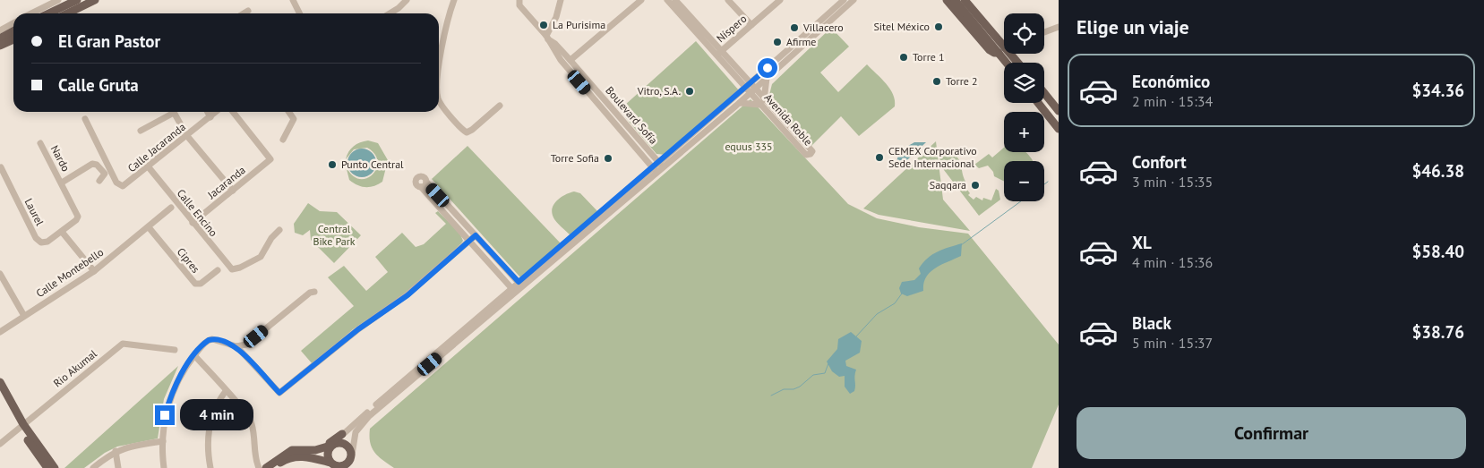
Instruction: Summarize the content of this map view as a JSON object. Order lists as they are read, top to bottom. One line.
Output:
{"streets":{"street":["Níspero","Boulevard Sofía","Avenida Roble","Calle Jacaranda","Nardo","Jacaranda","Laurel","Calle Encino","Cipres","Calle Montebello","Rio Akumal"]},"crossings":[["Níspero","Avenida Roble"],["Calle Jacaranda","Calle Encino"],["Nardo","Laurel"],["Jacaranda","Calle Encino"],["Cipres","Calle Montebello"]],"parks":["equus 335","Central Bike Park"],"places":["La Purisima","Sitel México","Villacero","Afirme","Torre 1","Torre 2","Vitro, S.A.","CEMEX Corporativo Sede Internacional","Torre Sofia","Punto Central","Saqqara"],"page":{"heading":"Elige un viaje","map_buttons":["+","−"],"banner":["El Gran Pastor","Calle Gruta"],"list":[{"name":"Económico","note":"2 min · 15:34","value":"$34.36"},{"name":"Confort","note":"3 min · 15:35","value":"$46.38"},{"name":"XL","note":"4 min · 15:36","value":"$58.40"},{"name":"Black","note":"5 min · 15:37","value":"$38.76"}],"buttons":"Confirmar","bubble":"4 min"}}
